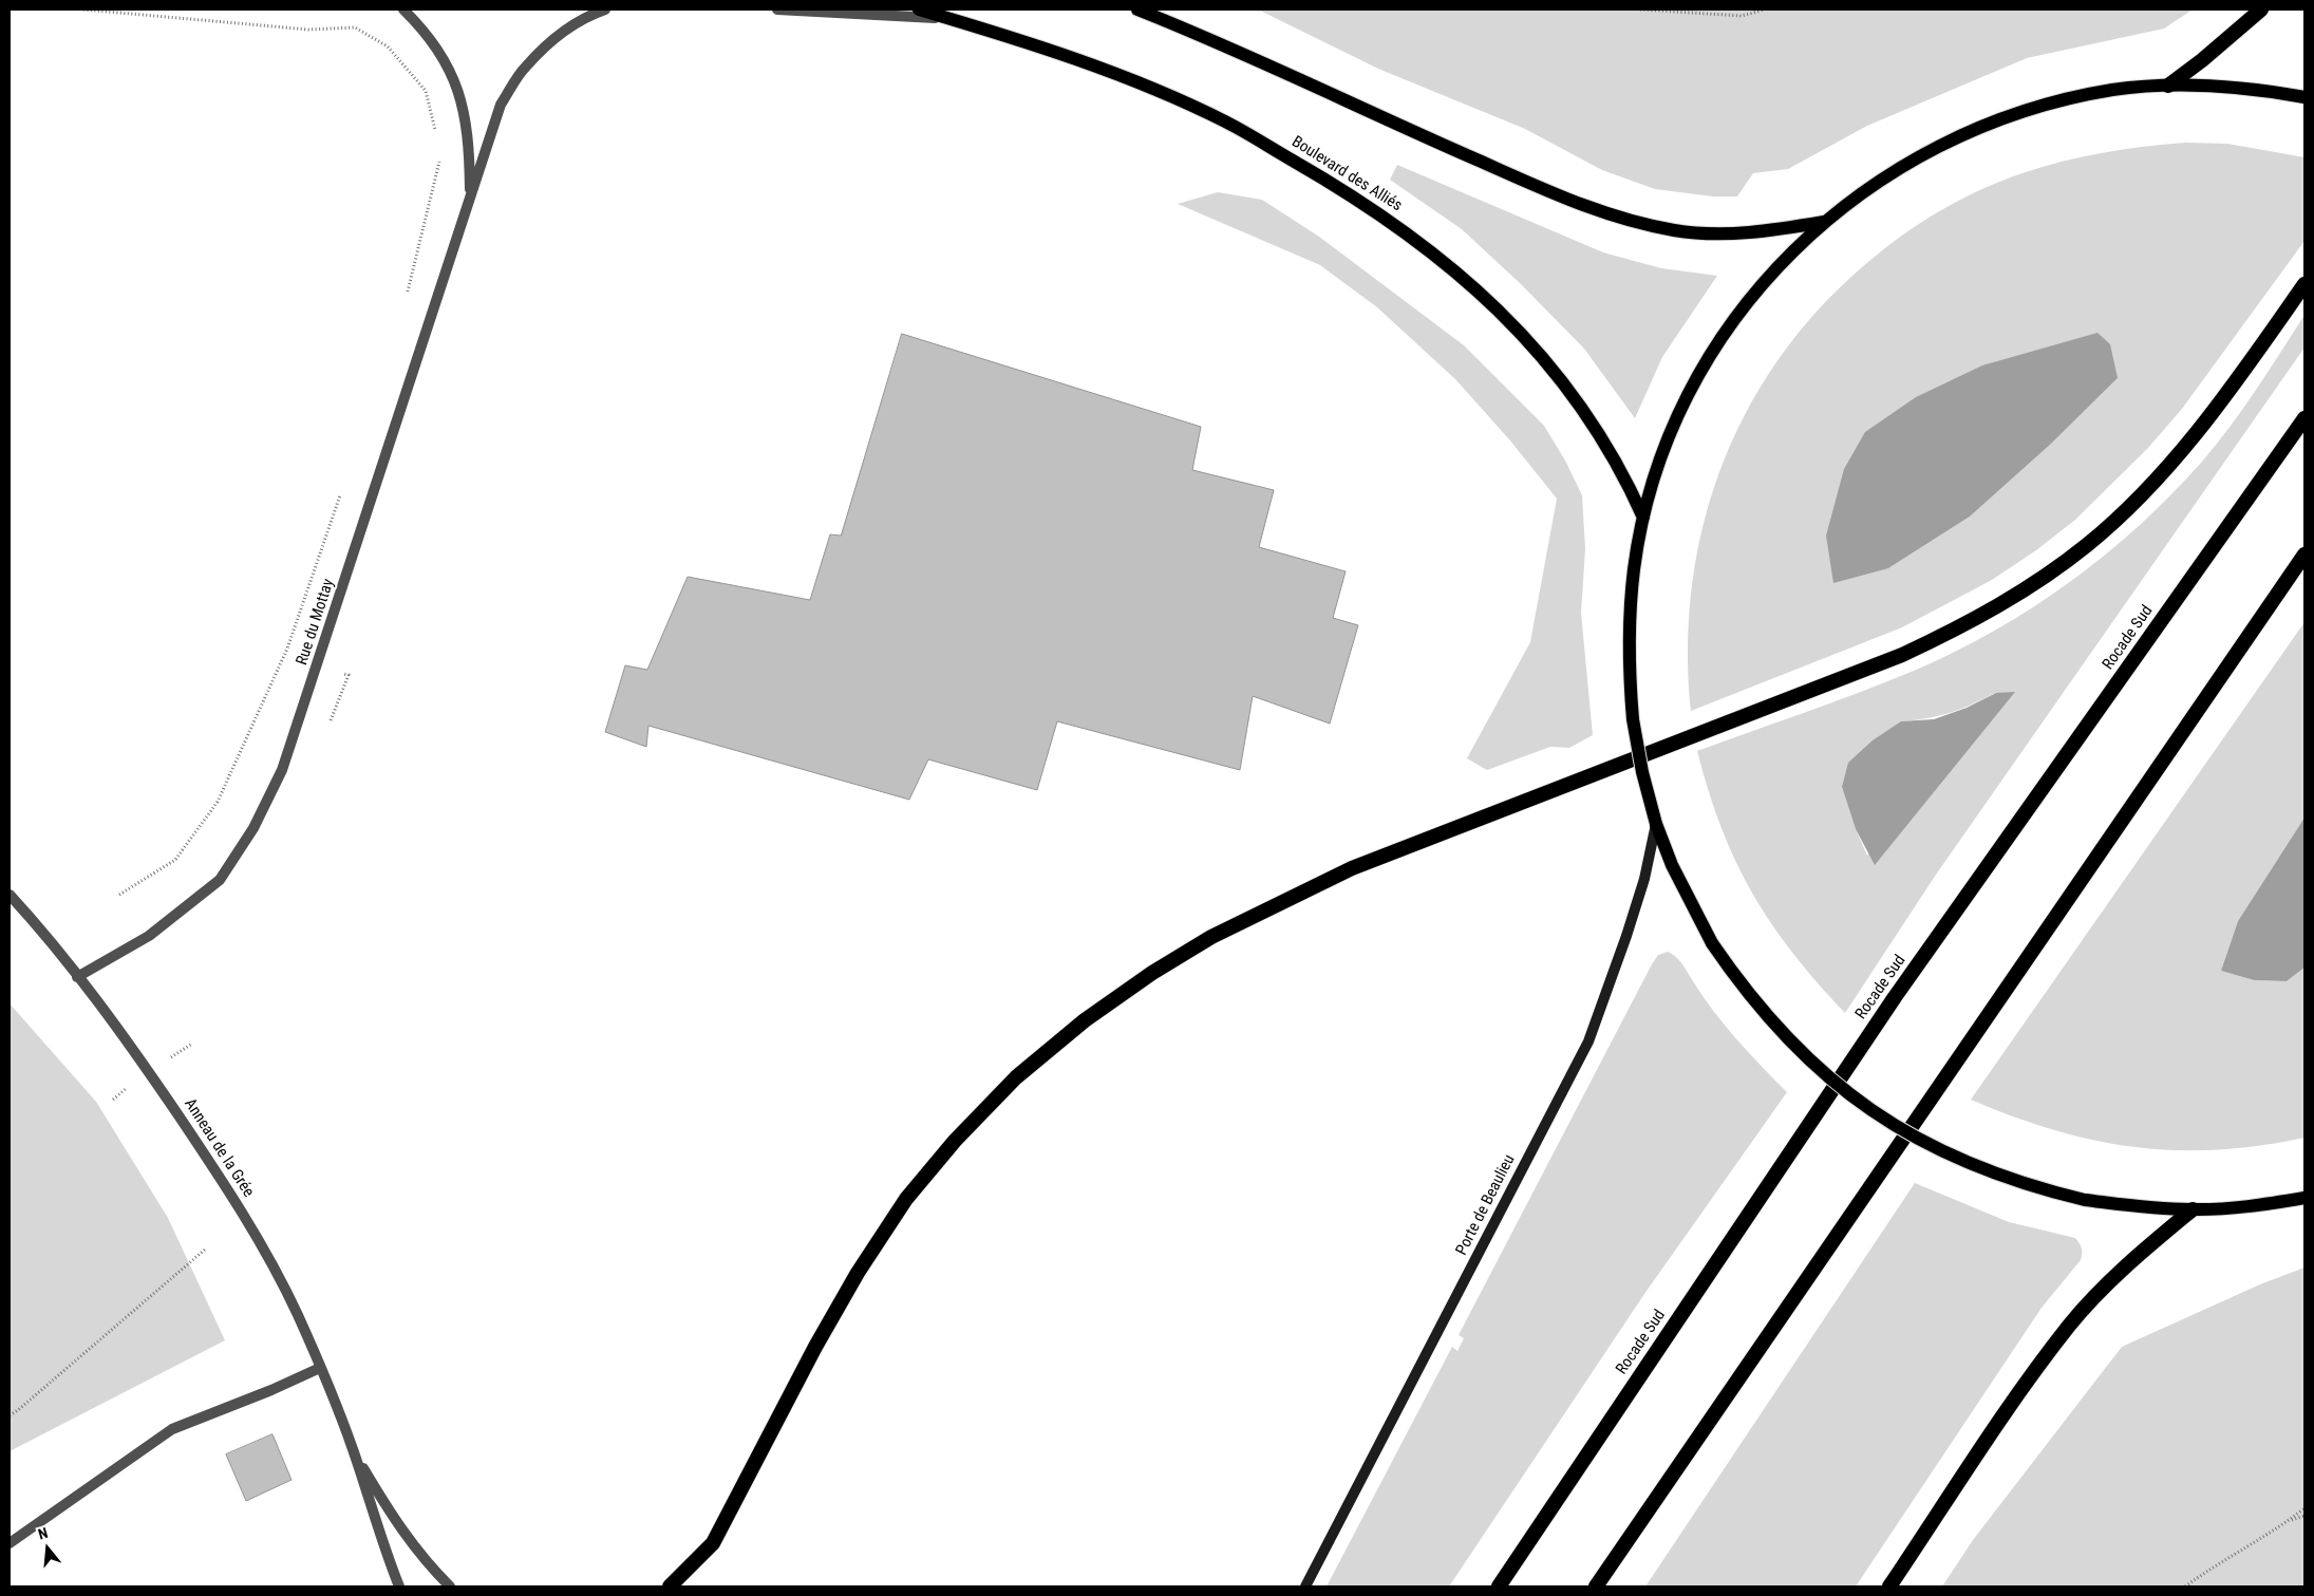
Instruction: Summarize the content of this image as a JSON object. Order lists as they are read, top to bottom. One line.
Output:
{"streets":{"highway":["Rocade Sud"],"main road":["Boulevard des Alliés","Porte de Beaulieu"],"street":["Rue du Mottay","Anneau de la Grée"]},"crossings":[["Rue du Mottay","Anneau de la Grée"]],"north":"top"}
